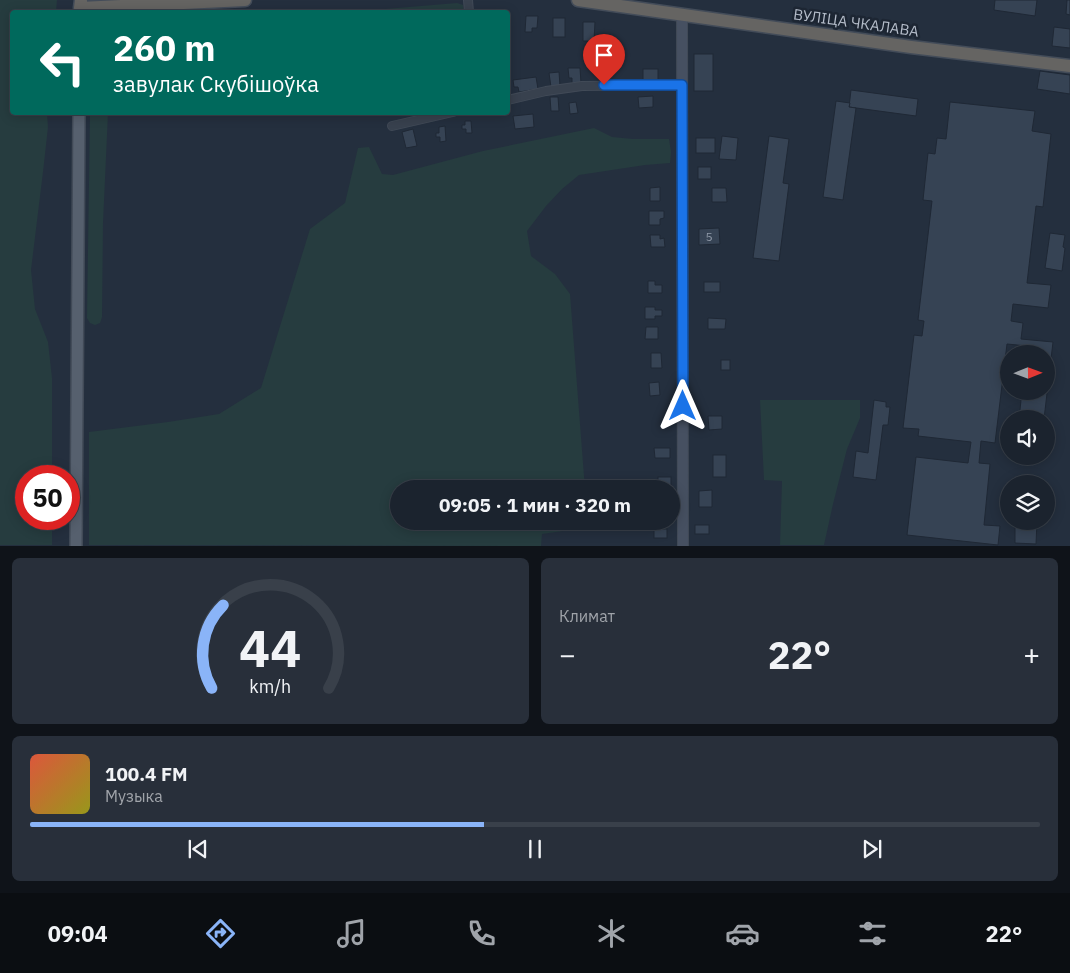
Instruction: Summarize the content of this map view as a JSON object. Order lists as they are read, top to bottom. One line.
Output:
{"streets":{"highway":["ВУЛІЦА ЧКАЛАВА"]},"house_numbers":["5"],"north":"right","page":{"turn":["260 m","завулак Скубішоўка"],"limit":"50","trip":"09:05 · 1 мин · 320 m","tile":"Климат","heat":["−","22°","+"],"song":["100.4 FM","Музыка"],"tabs":["09:04","22°"],"gauge":["44","km/h"]}}
